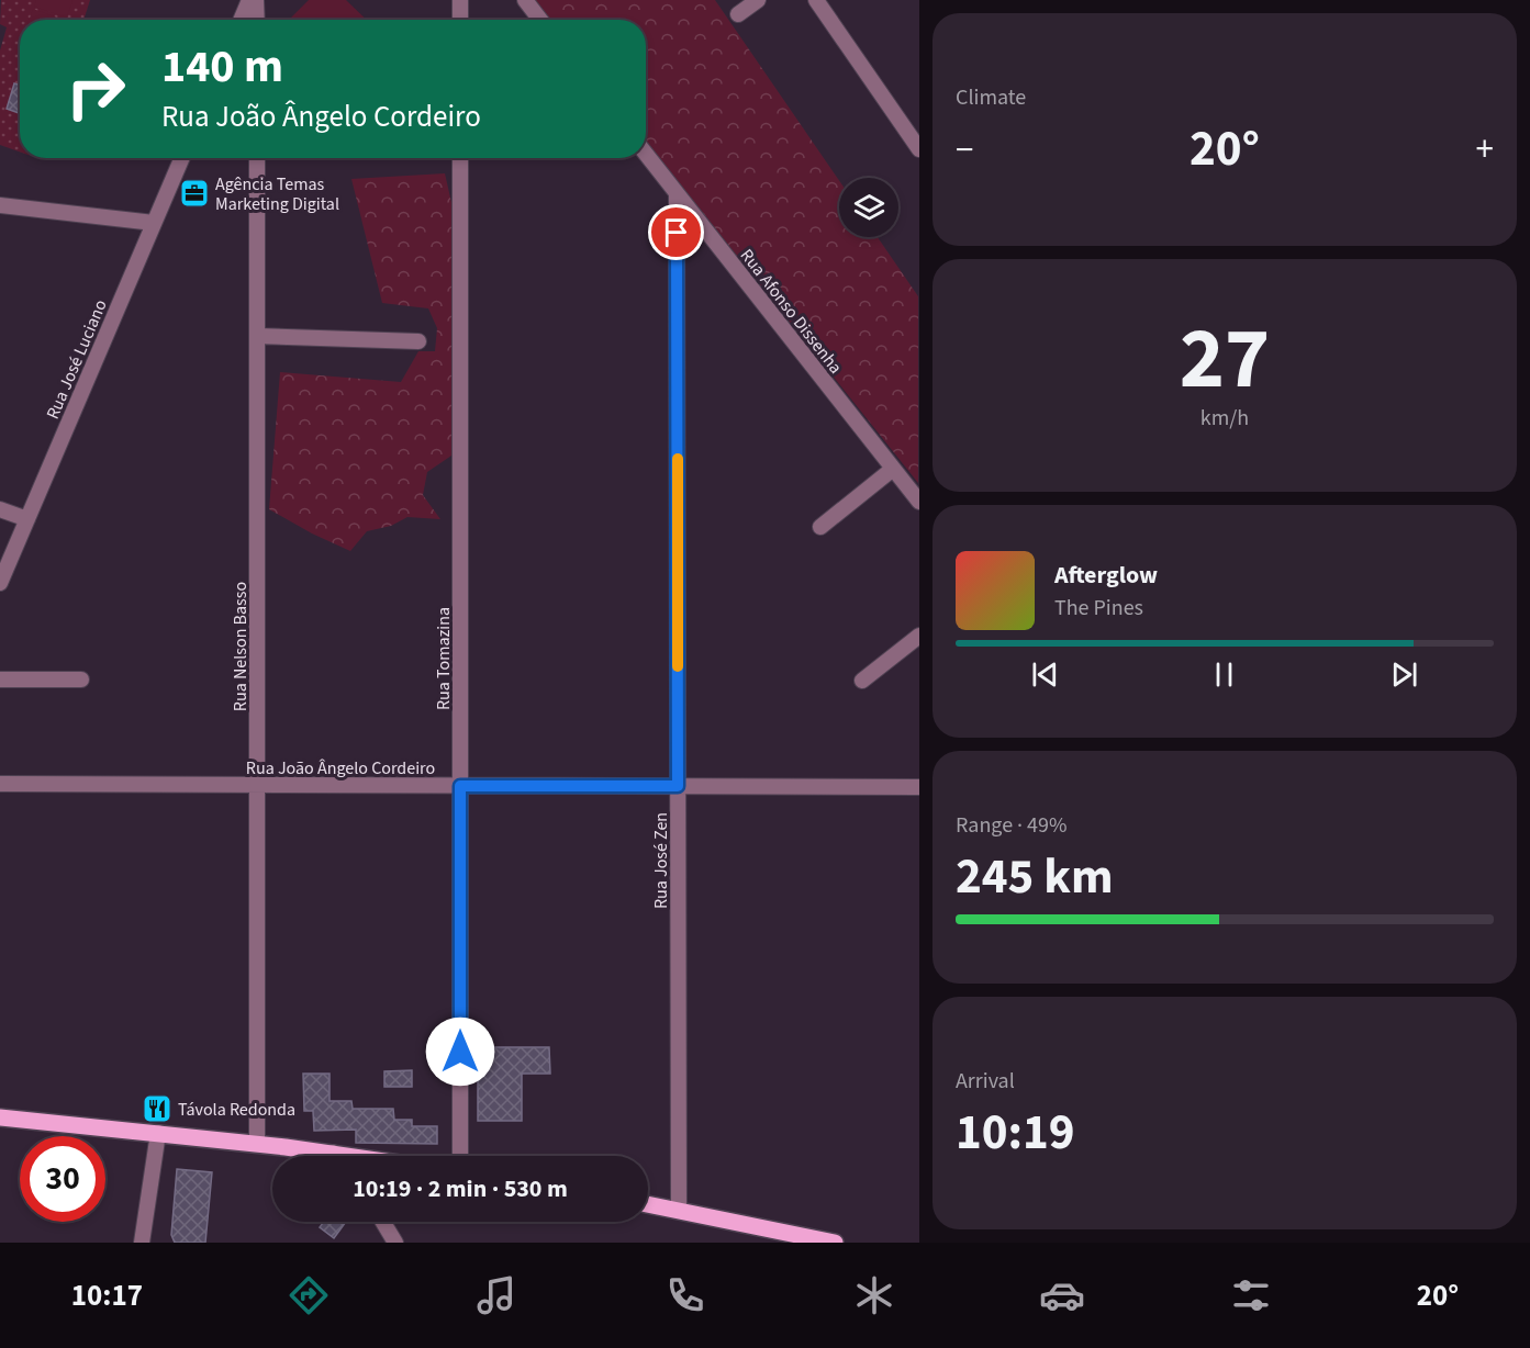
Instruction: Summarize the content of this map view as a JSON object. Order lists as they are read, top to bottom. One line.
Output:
{"streets":{"street":["Rua Afonso Dissenha","Rua José Luciano","Rua Nelson Basso","Rua Tomazina","Rua João Ângelo Cordeiro","Rua José Zen"]},"crossings":[["Rua Afonso Dissenha","Rua José Zen"],["Rua Nelson Basso","Rua João Ângelo Cordeiro"],["Rua Tomazina","Rua João Ângelo Cordeiro"],["Rua João Ângelo Cordeiro","Rua José Zen"]],"places":{"office":["Agência Temas Marketing Digital"],"restaurant":["Távola Redonda"]},"page":{"tile":["Climate",["27","km/h"],["Range · 49%","245 km"],["Arrival","10:19"]],"turn":["140 m","Rua João Ângelo Cordeiro"],"heat":["−","20°","+"],"song":["Afterglow","The Pines"],"limit":"30","trip":"10:19 · 2 min · 530 m","tabs":["10:17","20°"]}}
